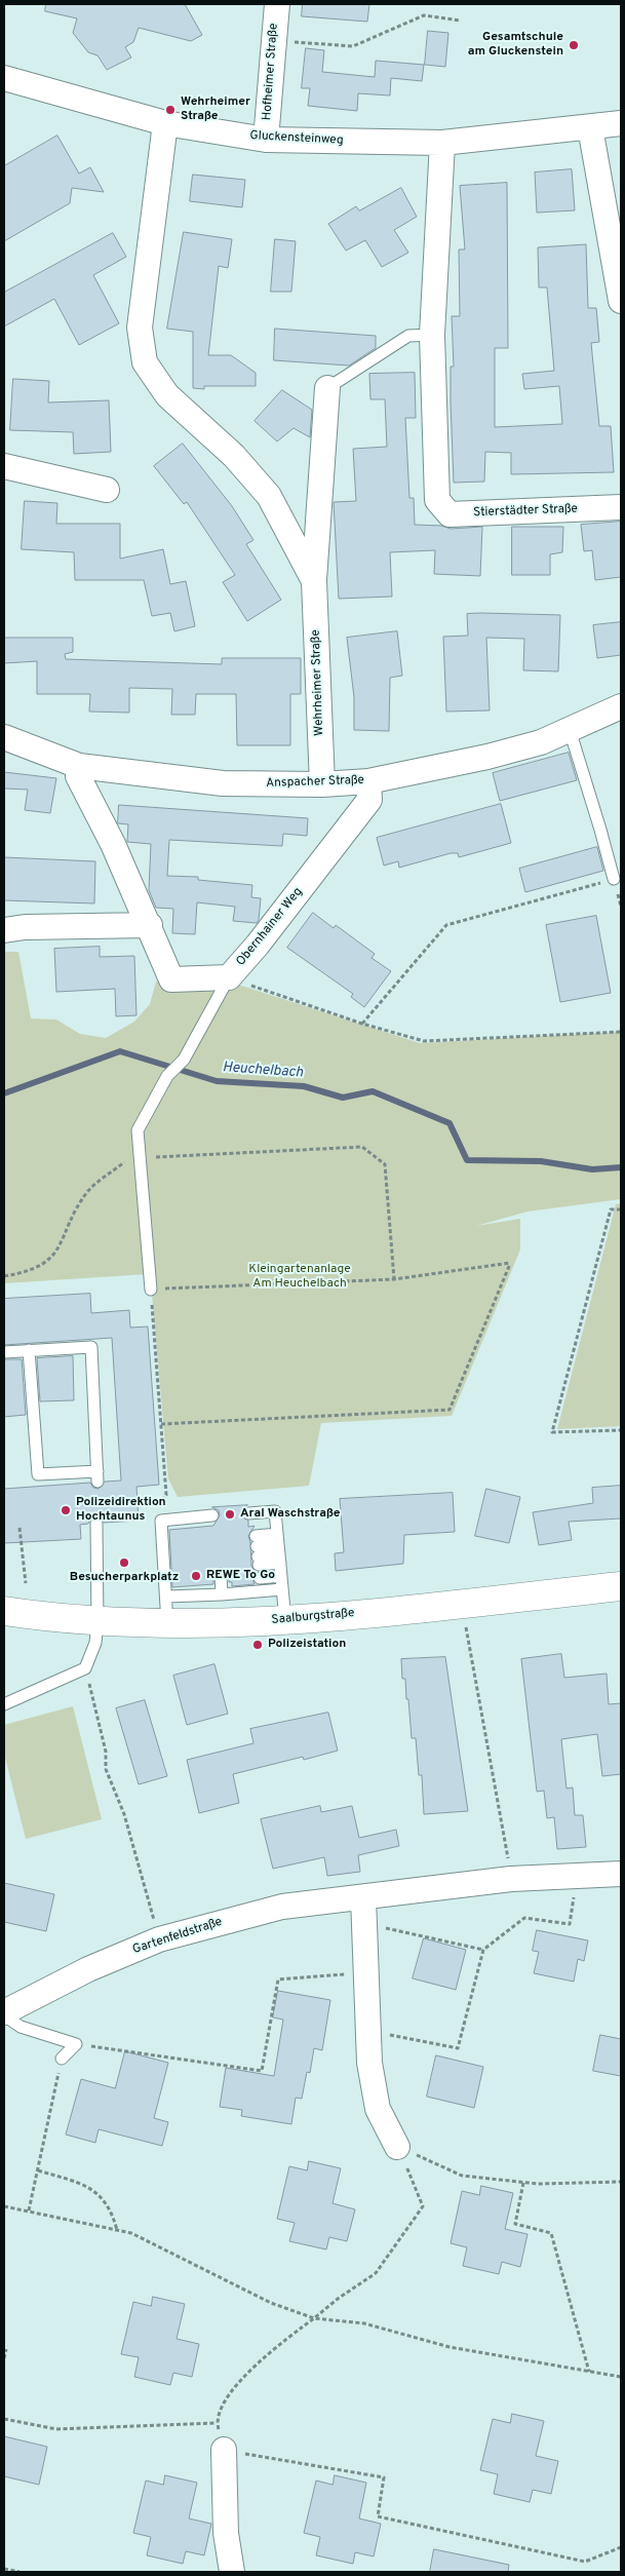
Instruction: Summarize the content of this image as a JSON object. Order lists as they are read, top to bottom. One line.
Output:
{"streets":{"street":["Hofheimer Straße","Gluckensteinweg","Stierstädter Straße","Wehrheimer Straße","Anspacher Straße","Obernhainer Weg","Saalburgstraße","Gartenfeldstraße"]},"crossings":[["Hofheimer Straße","Gluckensteinweg"],["Gluckensteinweg","Wehrheimer Straße"],["Wehrheimer Straße","Anspacher Straße"],["Anspacher Straße","Obernhainer Weg"]],"water":["Heuchelbach"],"parks":["Kleingartenanlage Am Heuchelbach"],"places":["Gesamtschule am Gluckenstein","Wehrheimer Straße","Polizeidirektion Hochtaunus","Aral Waschstraße","Besucherparkplatz","REWE To Go","Polizeistation"]}
